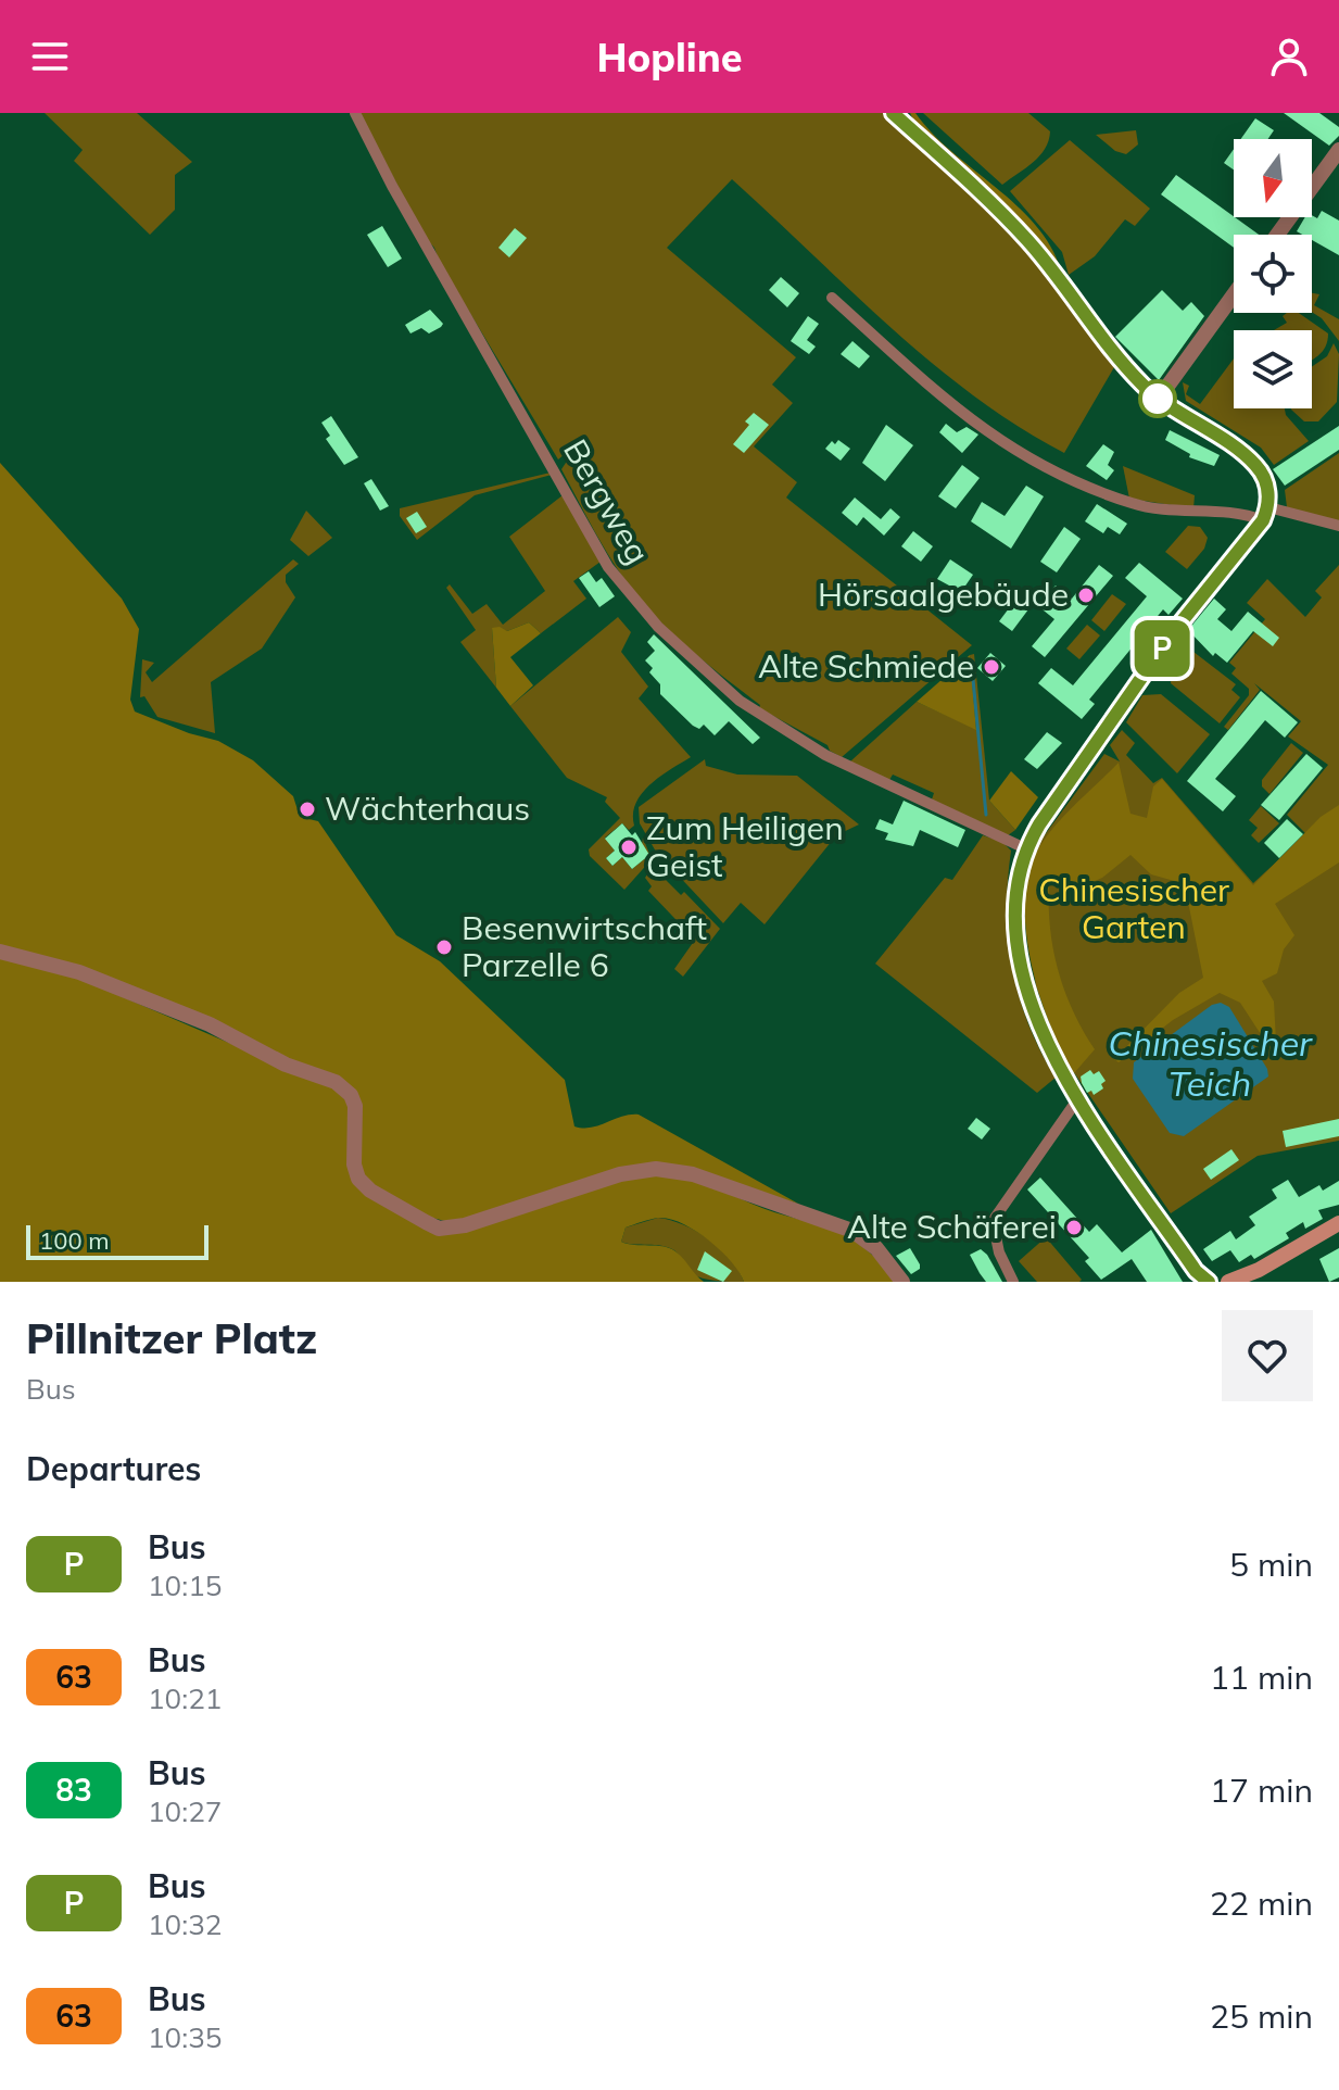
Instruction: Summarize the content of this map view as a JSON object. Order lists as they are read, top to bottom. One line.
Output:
{"streets":{"street":["Bergweg"]},"water":["Chinesischer Teich"],"parks":["Chinesischer Garten"],"places":["Hörsaalgebäude","Alte Schmiede","Wächterhaus","Zum Heiligen Geist","Besenwirtschaft Parzelle 6","Alte Schäferei"],"lines":["bus line P"],"scale_bar":"100 m","north":"bottom","page":{"header":"Hopline","on_map":"P","scale":"100 m","heading":[["Pillnitzer Platz","Bus"],"Departures"],"list":[{"mark":"P","name":"Bus","note":"10:15","value":"5 min"},{"mark":"63","name":"Bus","note":"10:21","value":"11 min"},{"mark":"83","name":"Bus","note":"10:27","value":"17 min"},{"mark":"P","name":"Bus","note":"10:32","value":"22 min"},{"mark":"63","name":"Bus","note":"10:35","value":"25 min"}]}}
